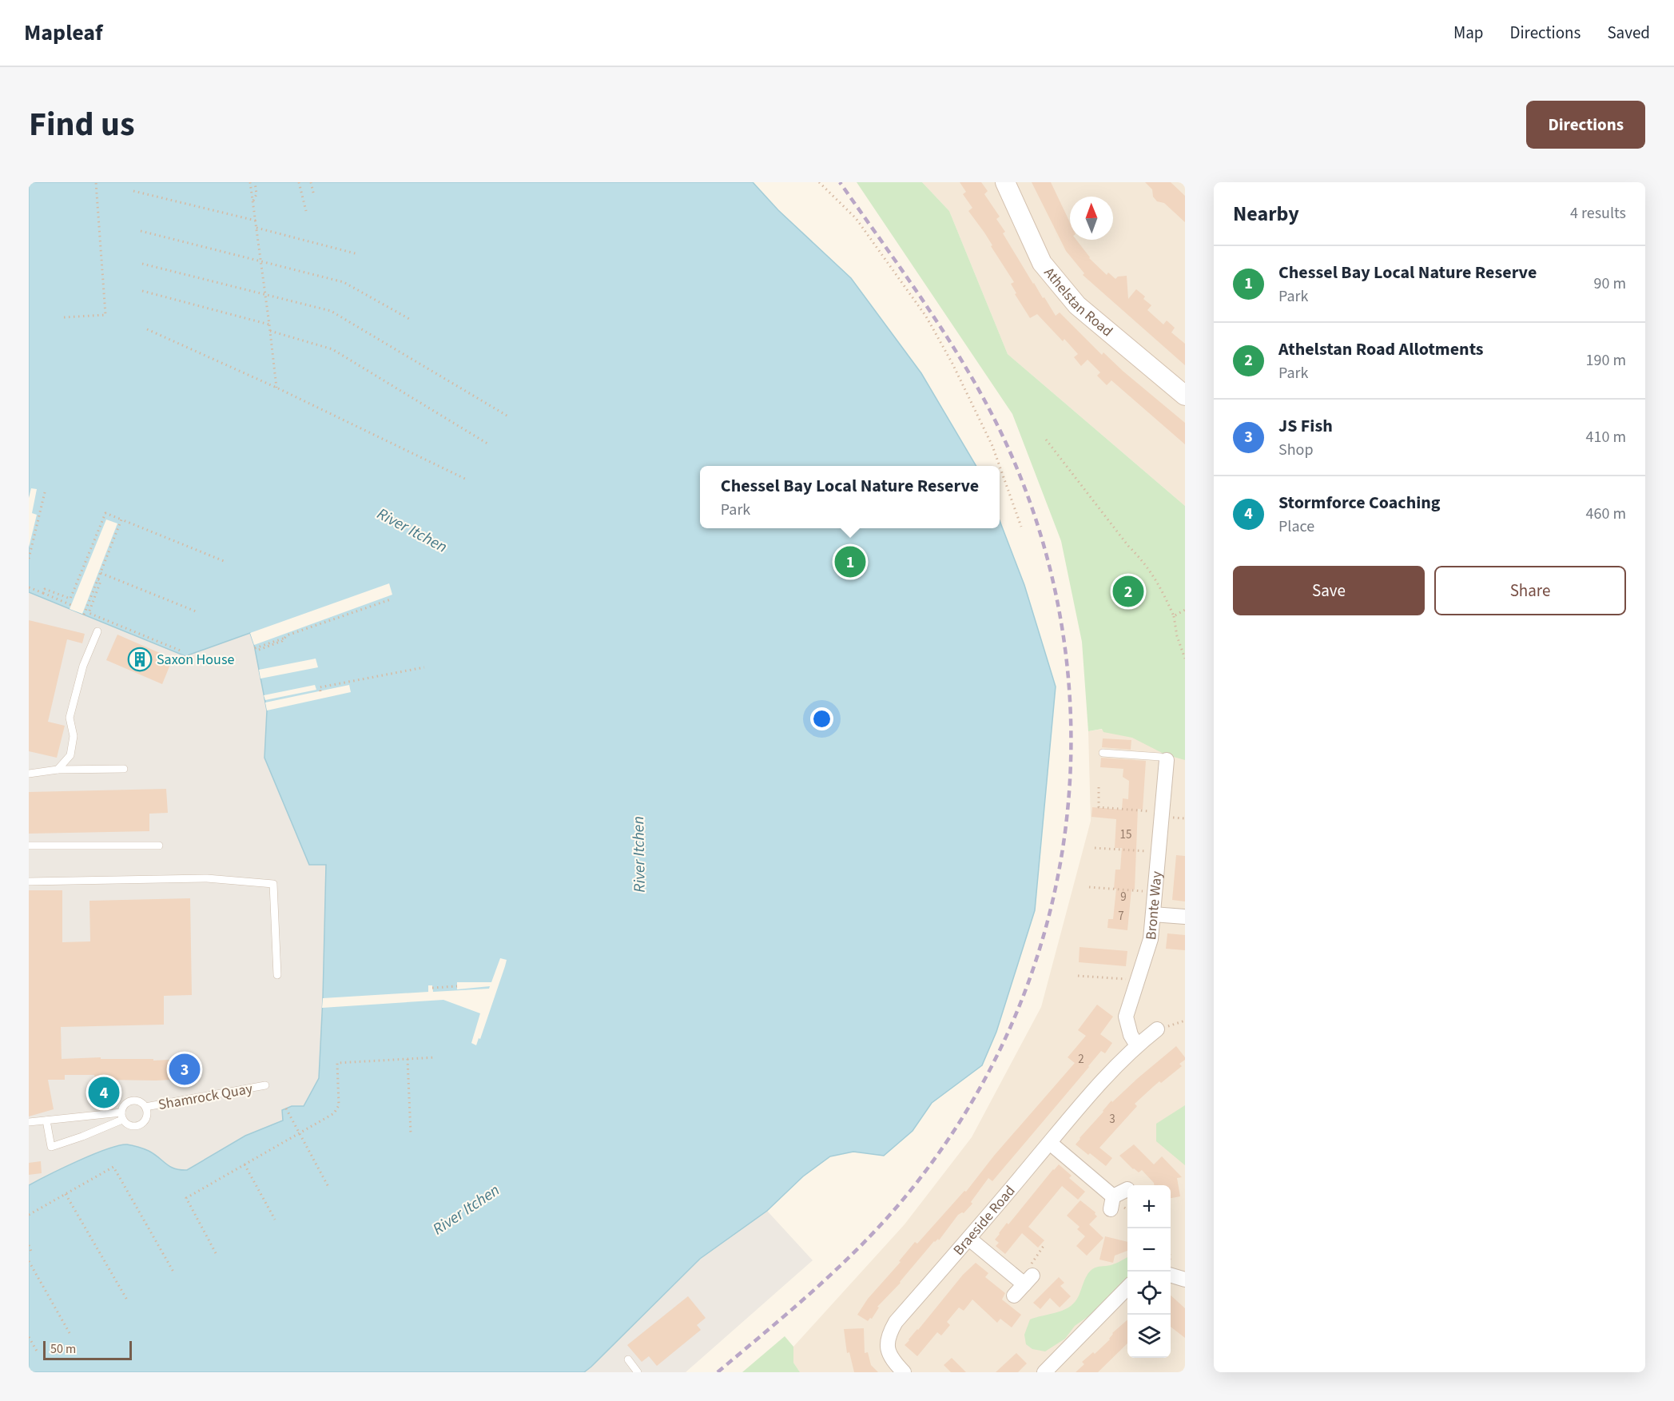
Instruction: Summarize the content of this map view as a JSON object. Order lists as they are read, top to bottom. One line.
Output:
{"streets":{"street":["Athelstan Road","Bronte Way","Braeside Road"],"lane":["Shamrock Quay"]},"crossings":[["Bronte Way","Braeside Road"]],"water":["River Itchen"],"places":{"building":["Saxon House"]},"house_numbers":["15","9","7","2","3"],"scale_bar":"50 m","north":"top","page":{"header":"Mapleaf","nav":["Map","Directions","Saved"],"title":"Find us","buttons":["Directions",["Save","Share"]],"heading":["Nearby","4 results"],"list":[{"mark":"1","name":"Chessel Bay Local Nature Reserve","note":"Park","value":"90 m"},{"mark":"2","name":"Athelstan Road Allotments","note":"Park","value":"190 m"},{"mark":"3","name":"JS Fish","note":"Shop","value":"410 m"},{"mark":"4","name":"Stormforce Coaching","note":"Place","value":"460 m"}],"popup":["Chessel Bay Local Nature Reserve","Park"],"pins":["1","2","3","4"],"map_buttons":["+","−"],"scale":"50 m"}}
